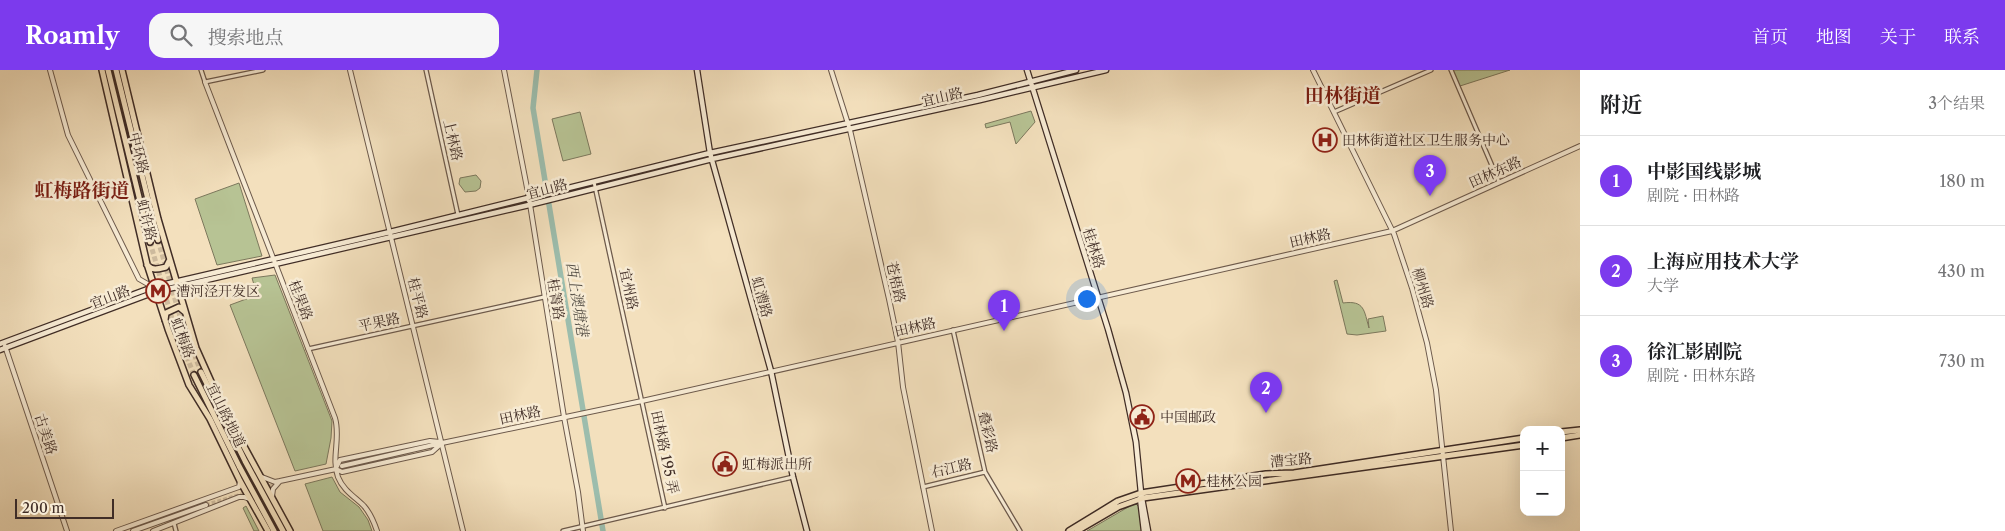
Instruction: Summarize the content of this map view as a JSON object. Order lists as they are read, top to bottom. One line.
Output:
{"streets":{"main road":["宜山路","中环路","虹许路","桂林路","虹漕路","虹梅路","宜山路地道","漕宝路"],"street":["上林路","田林东路","田林路","苍梧路","柳州路","宜州路","桂平路","桂箐路","桂果路","平果路","叠彩路","古美路","田林路 195 弄","右江路"]},"crossings":[["宜山路","上林路"],["宜山路","虹许路"],["宜山路","桂林路"],["宜山路","苍梧路"],["宜山路","宜州路"],["宜山路","虹漕路"],["宜山路","桂平路"],["宜山路","桂箐路"],["宜山路","桂果路"],["宜山路","虹梅路"],["宜山路","古美路"],["田林东路","田林路"],["田林东路","柳州路"],["虹许路","虹梅路"],["田林路","桂林路"],["田林路","苍梧路"],["田林路","柳州路"],["田林路","宜州路"],["田林路","虹漕路"],["田林路","桂平路"],["田林路","桂箐路"],["田林路","桂果路"],["田林路","虹梅路"],["田林路","叠彩路"],["田林路","田林路 195 弄"],["桂林路","漕宝路"],["苍梧路","右江路"],["柳州路","漕宝路"],["宜州路","田林路 195 弄"],["桂平路","平果路"],["桂箐路","平果路"],["桂果路","平果路"],["叠彩路","右江路"]],"districts":["田林街道","虹梅路街道"],"water":["西上澳塘港"],"places":{"hospital":["田林街道社区卫生服务中心"],"metro station":["漕河泾开发区","桂林公园"],"public building":["中国邮政","虹梅派出所"]},"scale_bar":"200 m","page":{"header":"Roamly","search":"搜索地点","nav":["首页","地图","关于","联系"],"heading":["附近","3个结果"],"list":[{"mark":"1","name":"中影国线影城","note":"剧院 · 田林路","value":"180 m"},{"mark":"2","name":"上海应用技术大学","note":"大学","value":"430 m"},{"mark":"3","name":"徐汇影剧院","note":"剧院 · 田林东路","value":"730 m"}],"pins":["3","1","2"],"map_buttons":["+","−"],"scale":"200 m"}}
